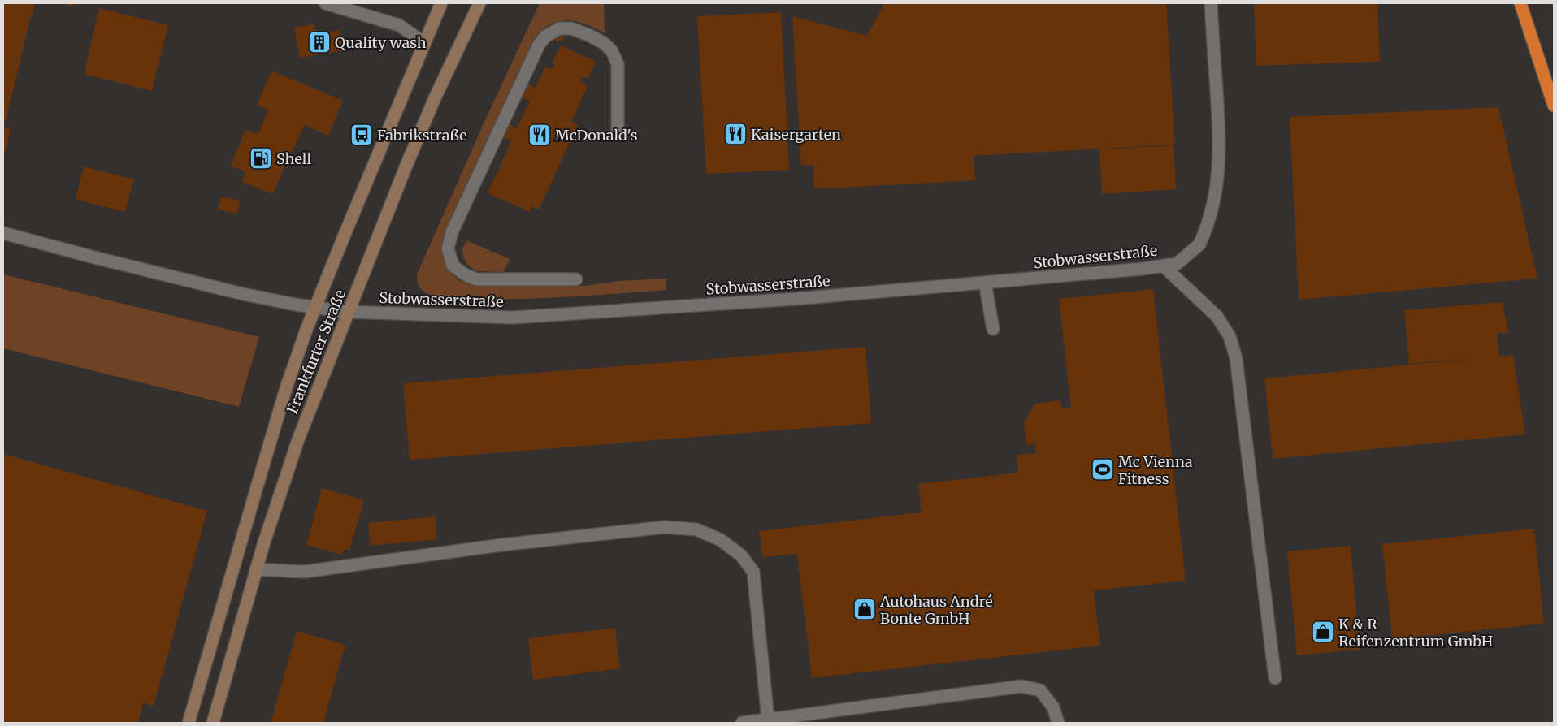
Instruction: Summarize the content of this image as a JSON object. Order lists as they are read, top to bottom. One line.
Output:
{"streets":{"main road":["Frankfurter Straße"],"street":["Stobwasserstraße"]},"crossings":[["Stobwasserstraße","Frankfurter Straße"]],"places":{"building":["Quality wash"],"restaurant":["Kaisergarten","McDonald's"],"bus stop":["Fabrikstraße"],"fuel station":["Shell"],"sports":["Mc Vienna Fitness"],"shop":["Autohaus André Bonte GmbH","K & R Reifenzentrum GmbH"]}}
